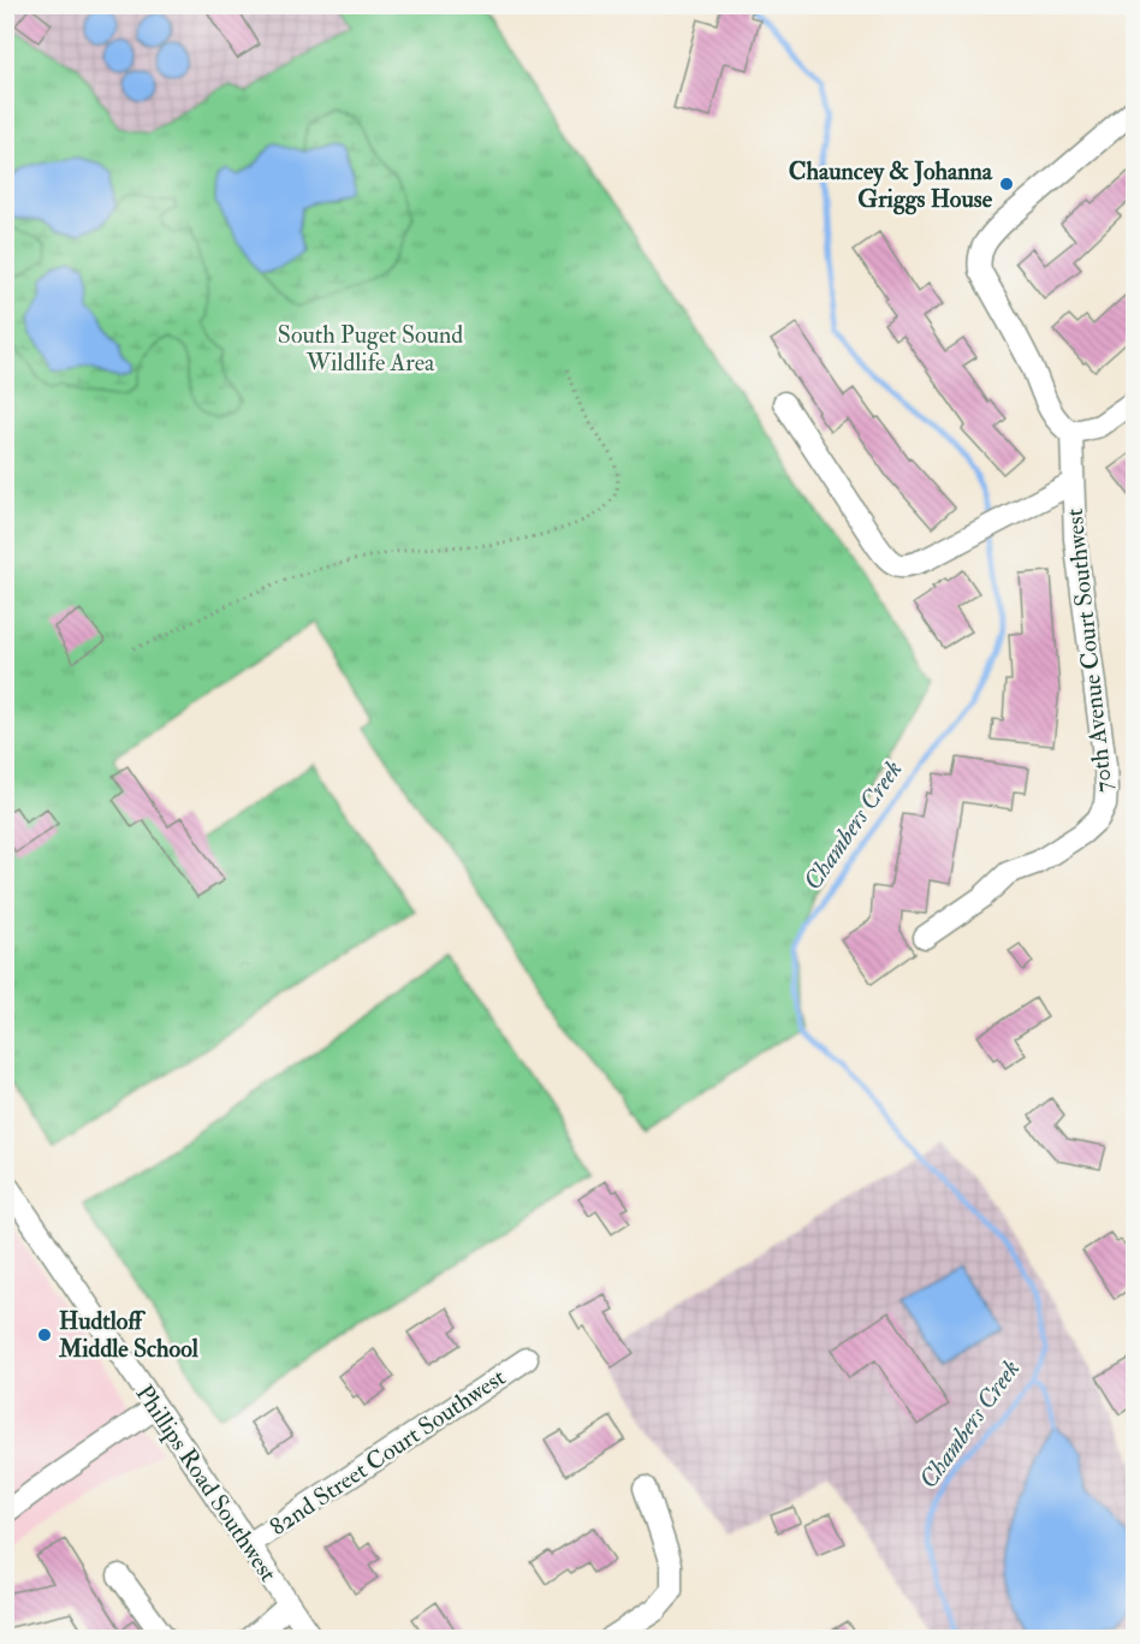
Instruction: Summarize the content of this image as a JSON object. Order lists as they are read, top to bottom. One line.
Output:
{"streets":{"street":["70th Avenue Court Southwest","82nd Street Court Southwest","Phillips Road Southwest"]},"crossings":[["82nd Street Court Southwest","Phillips Road Southwest"]],"water":["Chambers Creek"],"parks":["South Puget Sound Wildlife Area"],"places":["Chauncey & Johanna Griggs House","Hudtloff Middle School"]}
